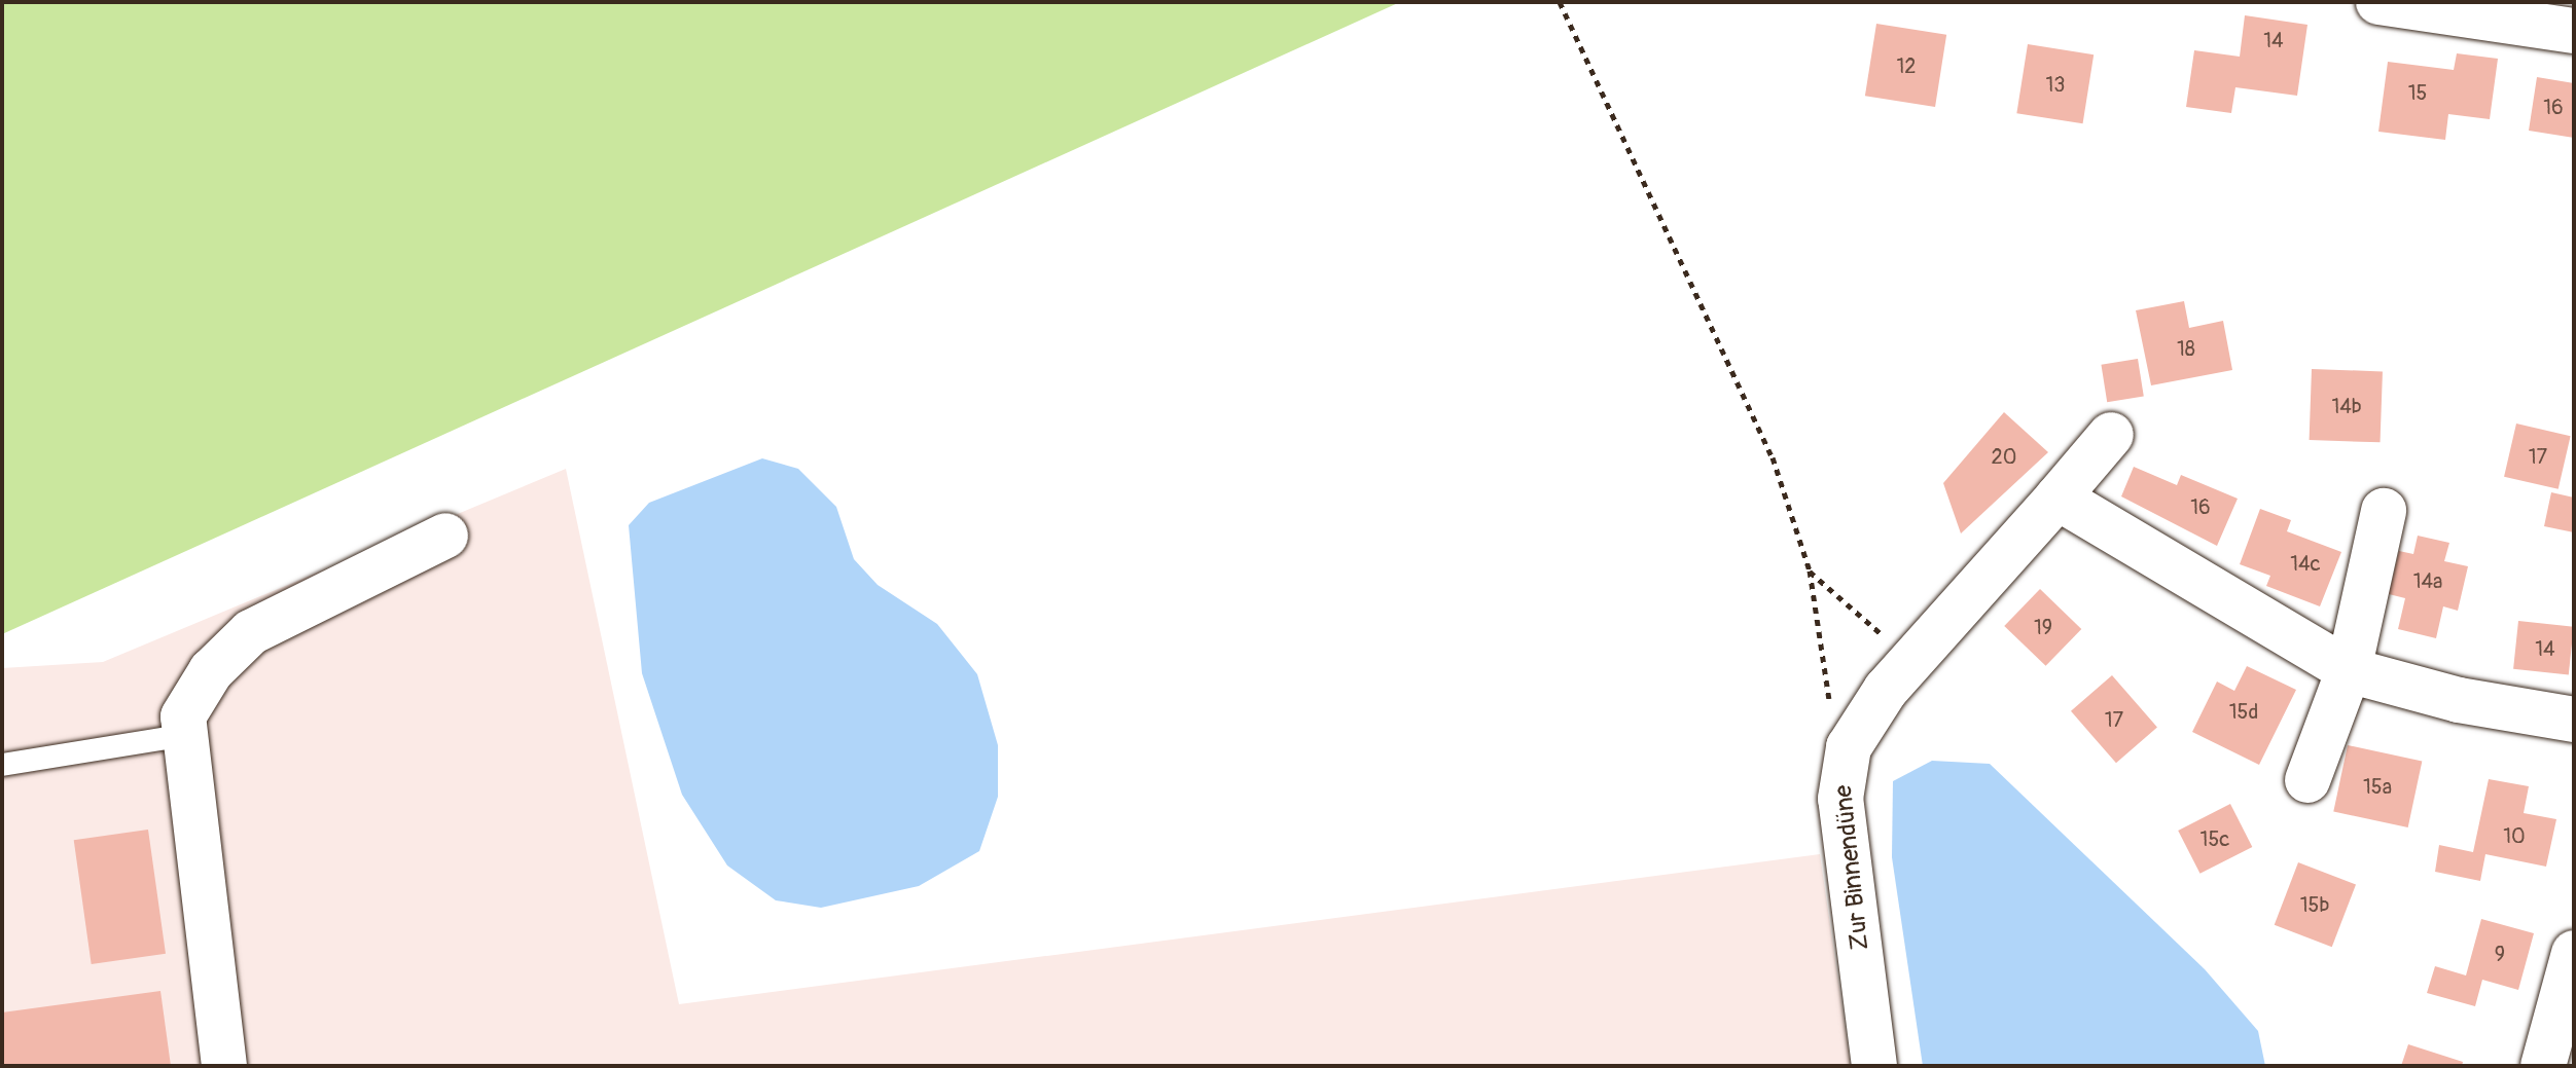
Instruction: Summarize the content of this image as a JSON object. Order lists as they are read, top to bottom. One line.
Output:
{"streets":{"street":["Zur Binnendüne"]},"house_numbers":["14","12","13","15","16","18","14b","20","17","16","14c","14a","19","14","15d","17","15a","10","15c","15b","9"]}
